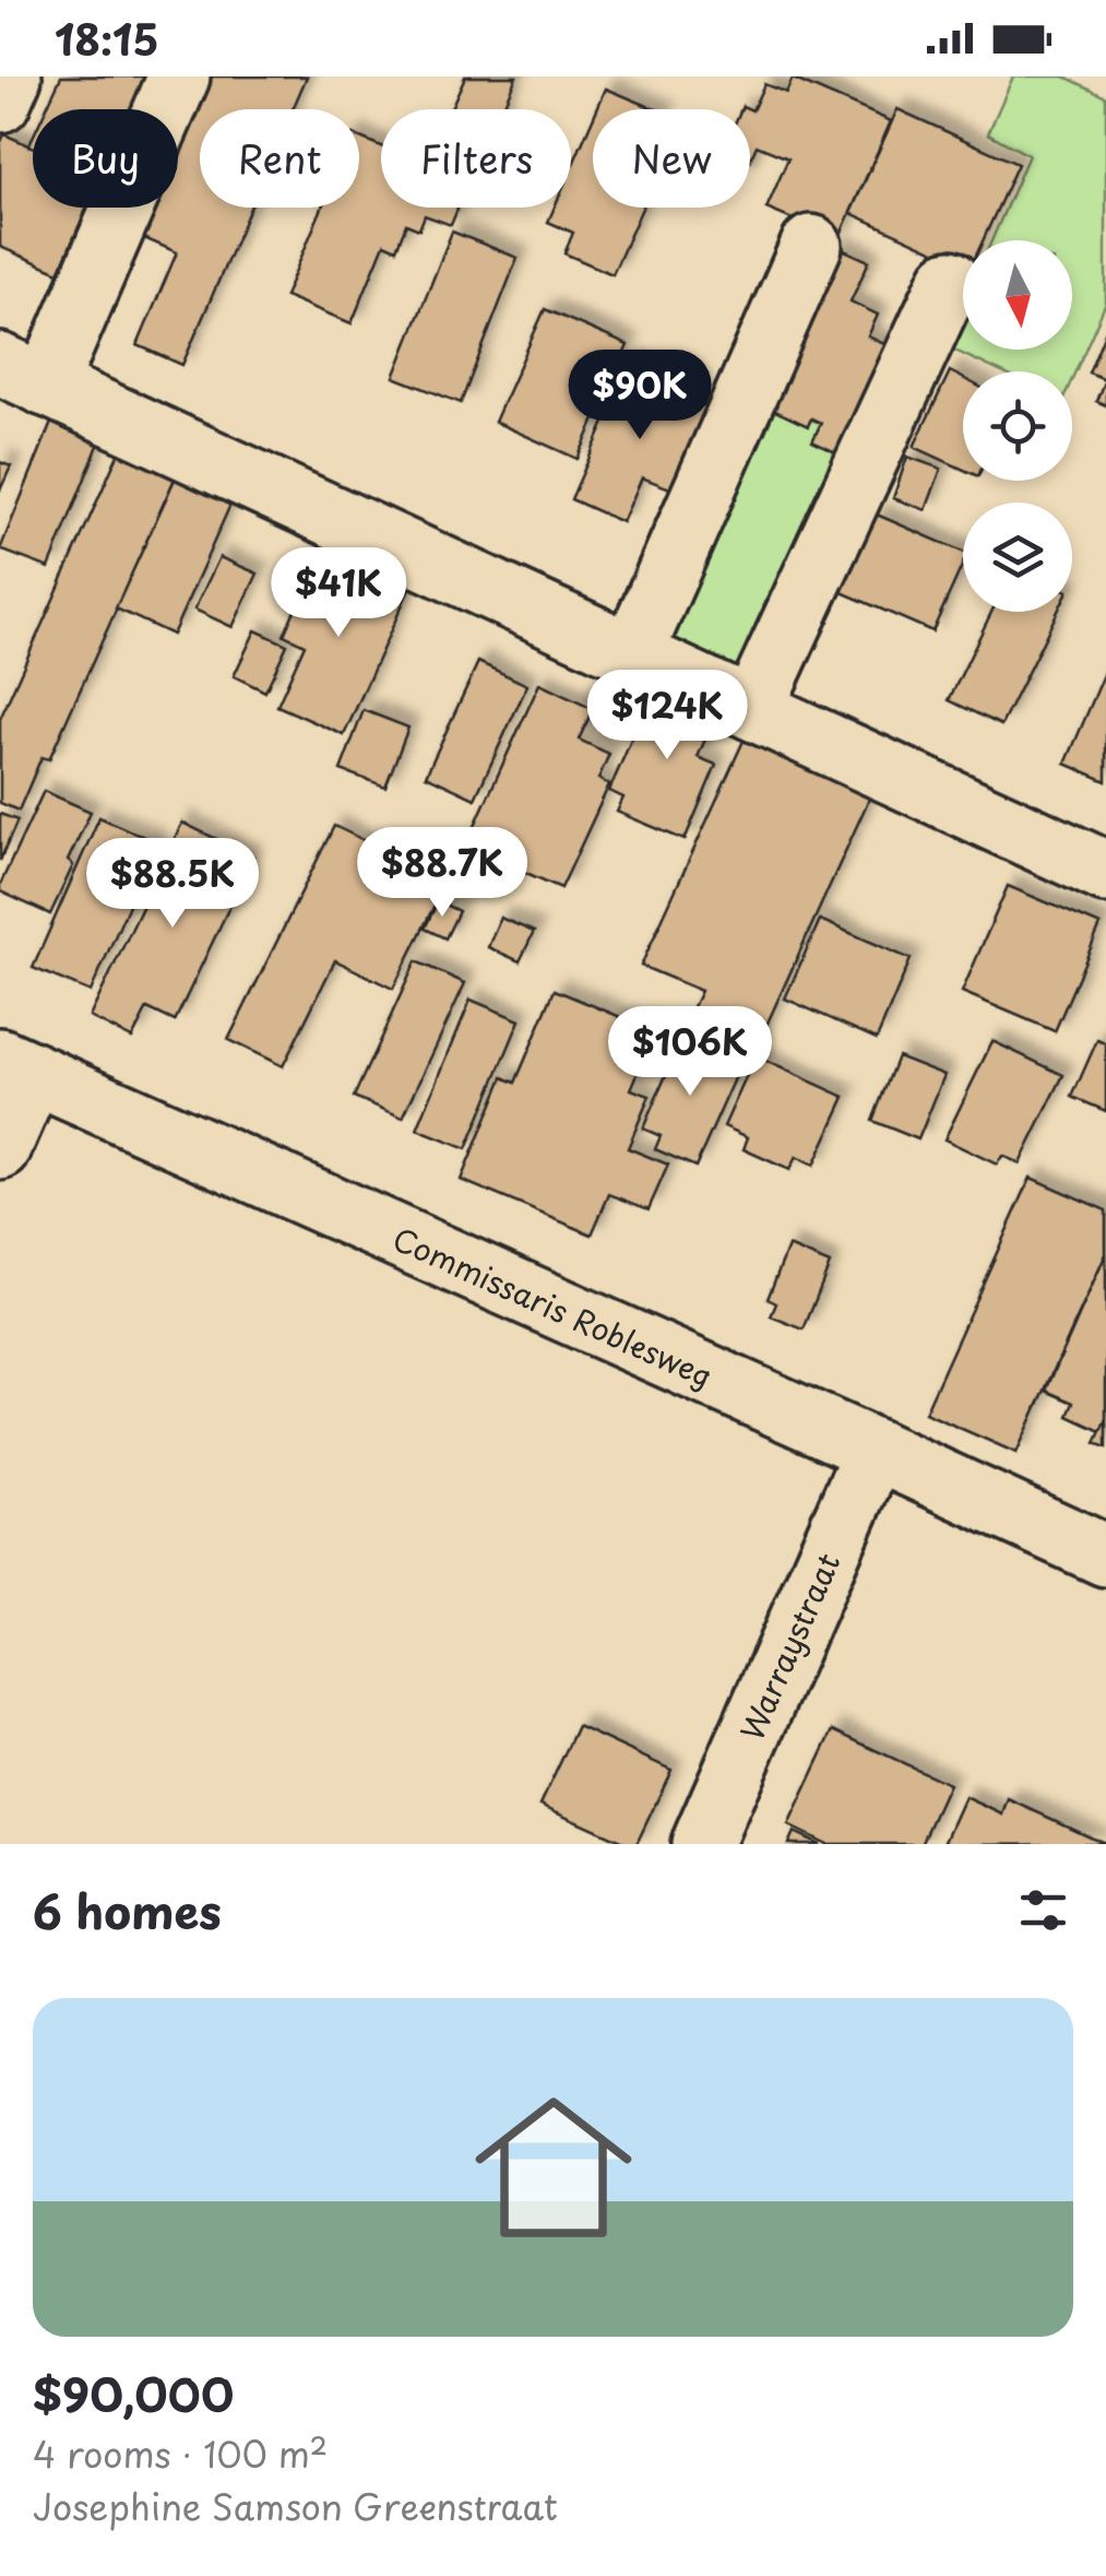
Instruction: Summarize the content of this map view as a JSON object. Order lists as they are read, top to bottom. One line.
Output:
{"streets":{"street":["Commissaris Roblesweg","Warraystraat"]},"crossings":[["Commissaris Roblesweg","Warraystraat"]],"north":"bottom","page":{"status":"18:15","chip":["Buy","Rent","Filters","New"],"price":["$90K","$41K","$124K","$88.7K","$88.5K","$106K"],"heading":"6 homes","list":[{"name":"$90,000","note":"4 rooms · 100 m² · Josephine Samson Greenstraat"}]}}
